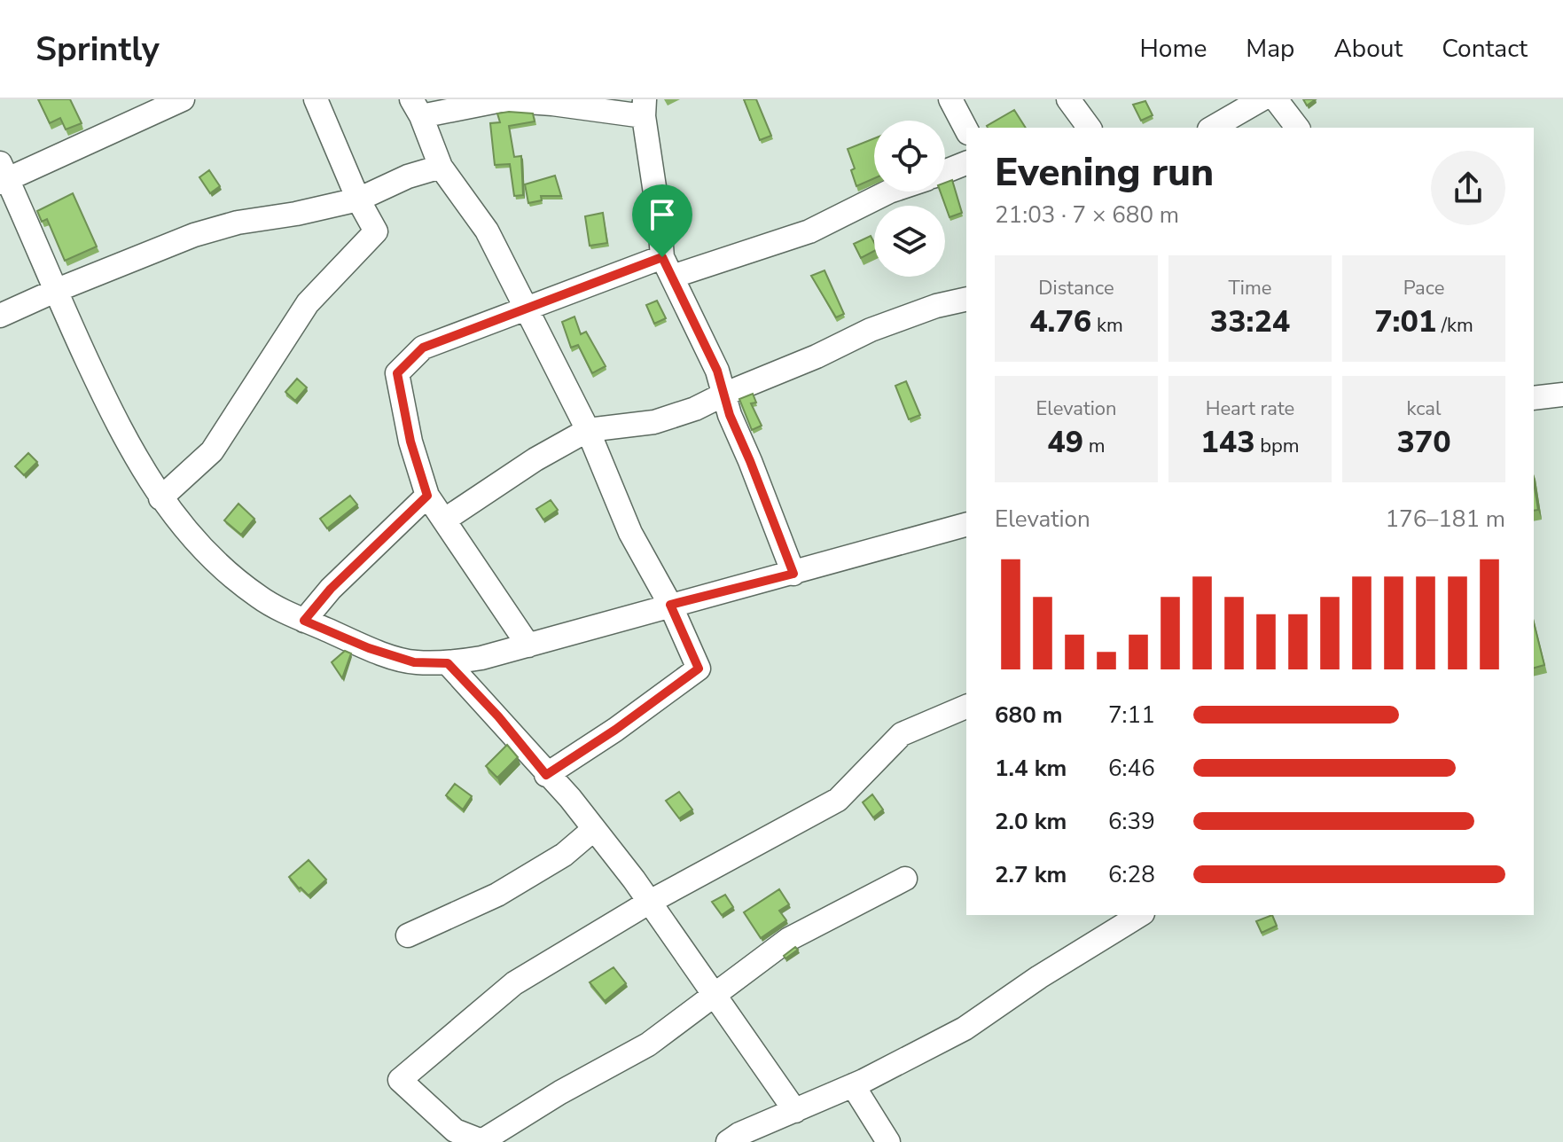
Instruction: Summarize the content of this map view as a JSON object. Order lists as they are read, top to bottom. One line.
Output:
{"page":{"header":"Sprintly","nav":["Home","Map","About","Contact"],"heading":["Evening run","21:03 · 7 × 680 m"],"stats":[["Distance","4.76 km"],["Time","33:24"],["Pace","7:01 /km"],["Elevation","49 m"],["Heart rate","143 bpm"],["kcal","370"]],"chart":["Elevation","176–181 m"],"list":[{"name":"680 m","note":"7:11"},{"name":"1.4 km","note":"6:46"},{"name":"2.0 km","note":"6:39"},{"name":"2.7 km","note":"6:28"}]}}
